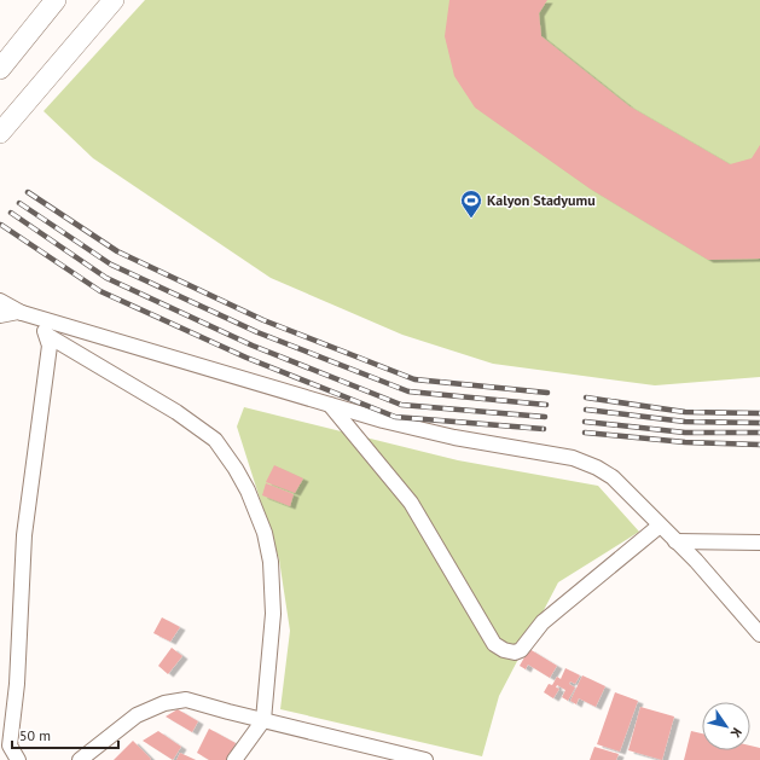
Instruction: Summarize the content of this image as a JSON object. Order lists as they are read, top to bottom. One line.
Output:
{"places":{"sports":["Kalyon Stadyumu"]},"scale_bar":"50 m","north":"bottom right"}
